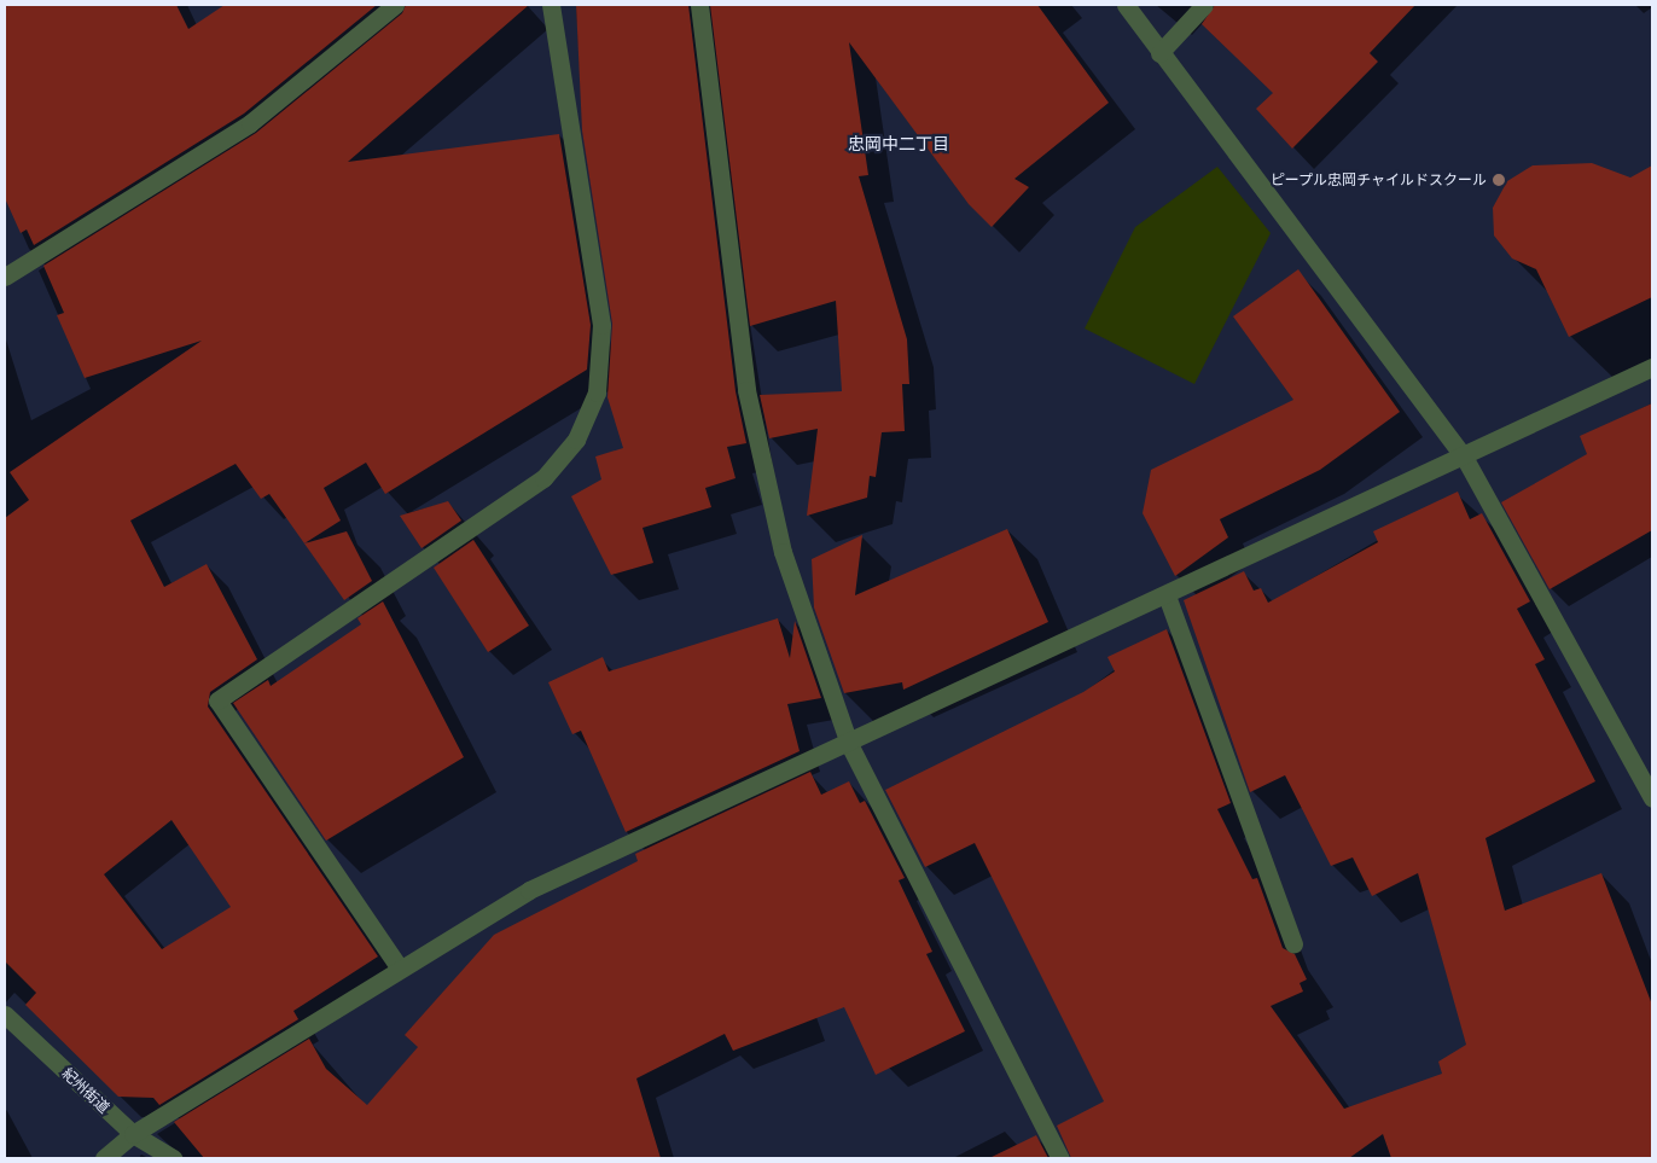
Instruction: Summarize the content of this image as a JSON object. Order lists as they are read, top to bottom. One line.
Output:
{"streets":{"street":["紀州街道"]},"districts":["忠岡中二丁目"],"places":["ピープル忠岡チャイルドスクール"]}
